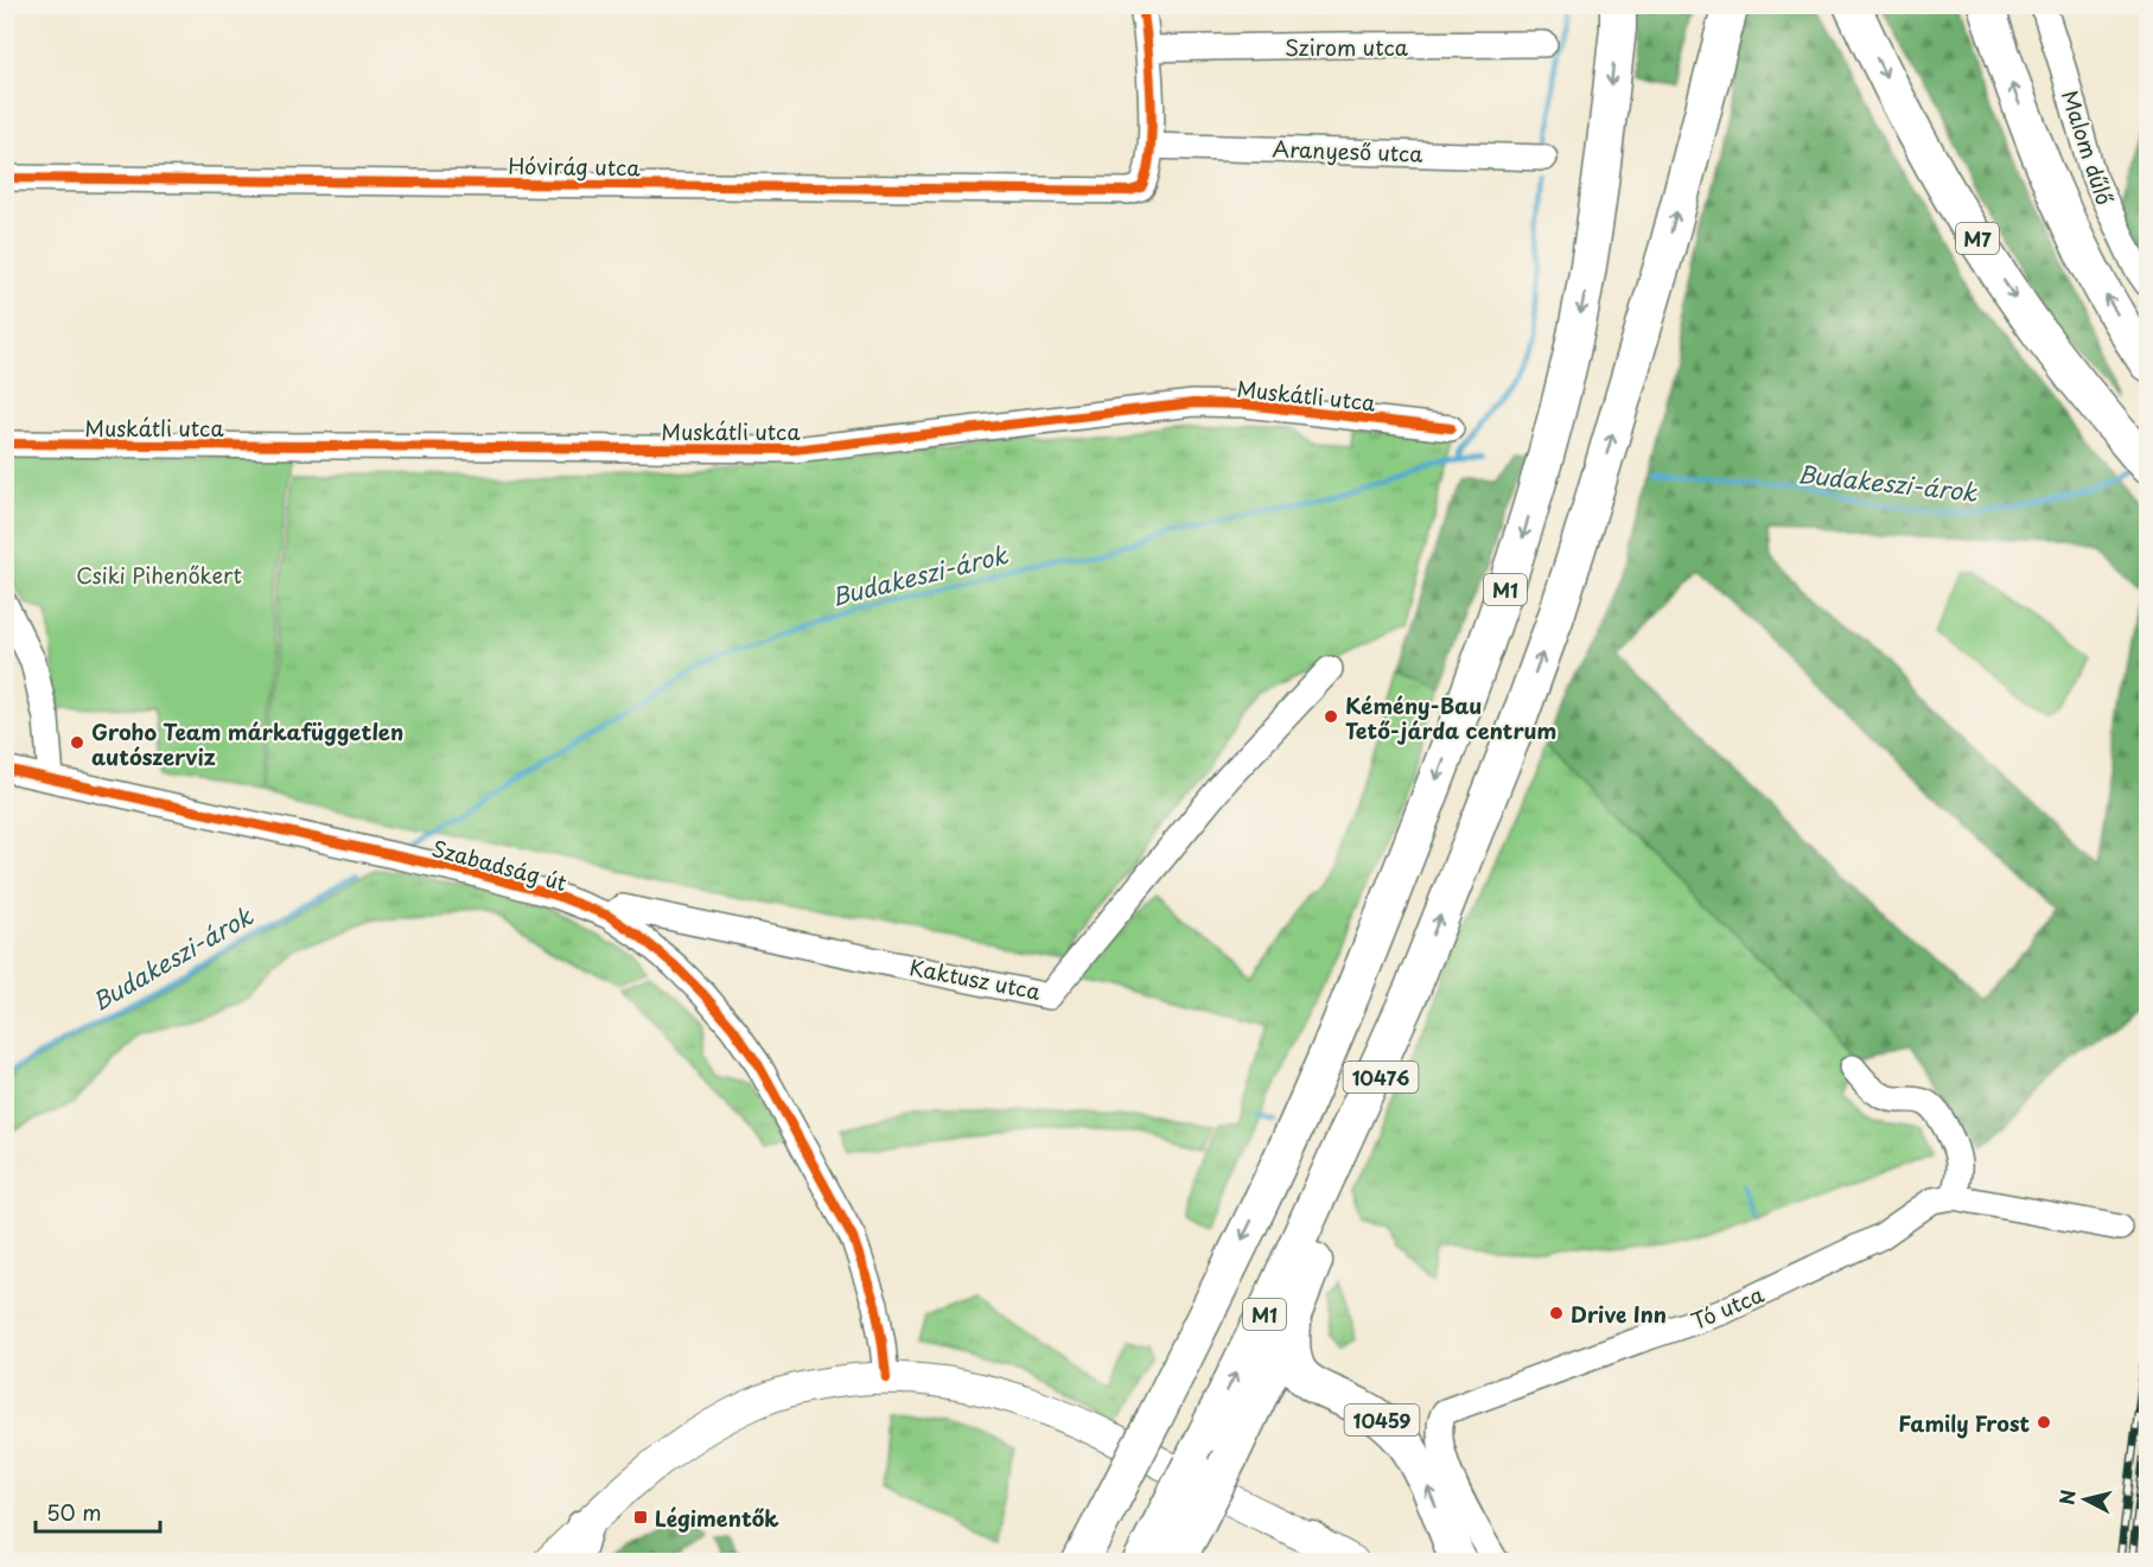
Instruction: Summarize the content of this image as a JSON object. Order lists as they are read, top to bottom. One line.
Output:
{"streets":{"highway":["M7","M1","10459"],"street":["Szirom utca","Malom dűlő","Aranyeső utca","Hóvirág utca","Muskátli utca","Szabadság út","Kaktusz utca","Tó utca"]},"crossings":[["Aranyeső utca","Hóvirág utca"],["Szabadság út","Kaktusz utca"]],"water":["Budakeszi-árok"],"parks":["Csiki Pihenőkert"],"places":{"other":["Kémény-Bau Tető-járda centrum","Groho Team márkafüggetlen autószerviz","Drive Inn","Family Frost"],"transit":["Légimentők"]},"scale_bar":"50 m","north":"left"}
